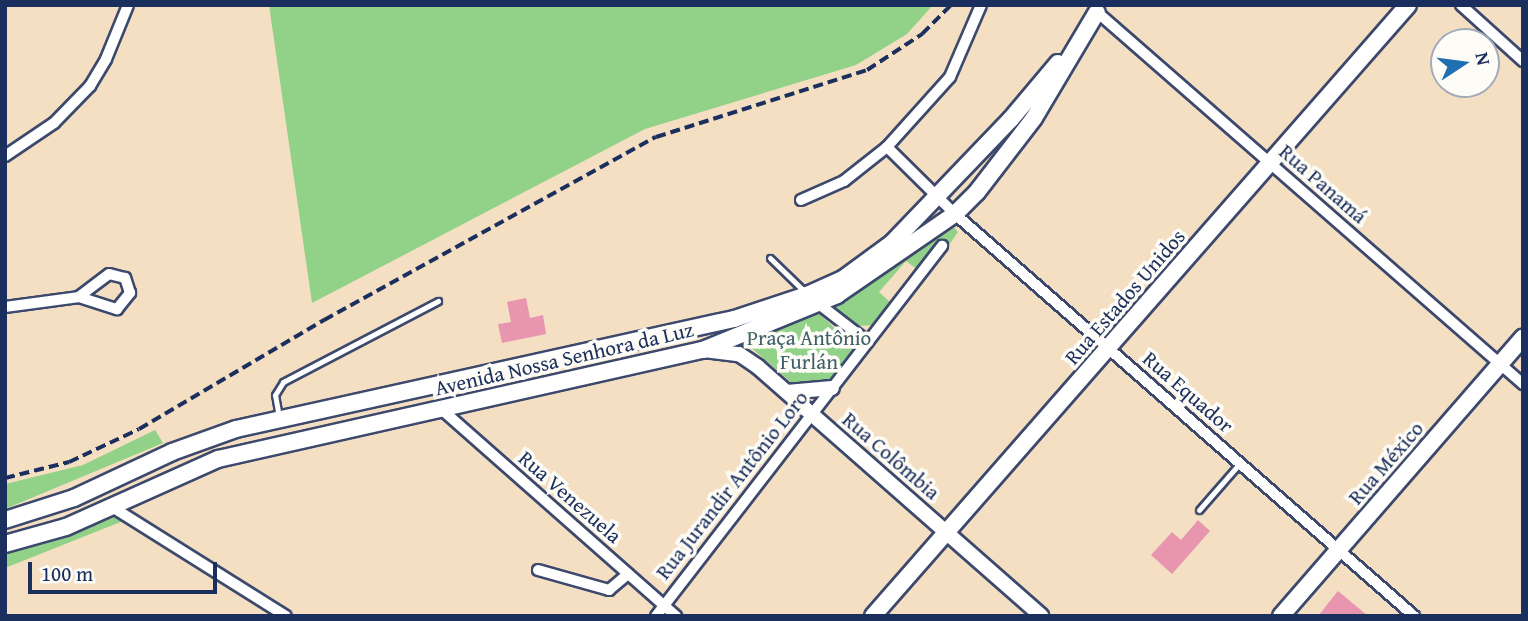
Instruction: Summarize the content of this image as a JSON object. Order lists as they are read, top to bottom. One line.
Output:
{"streets":{"main road":["Rua Estados Unidos","Avenida Nossa Senhora da Luz","Rua México"],"street":["Rua Panamá","Rua Equador","Rua Colômbia","Rua Jurandir Antônio Loro","Rua Venezuela"]},"crossings":[["Rua Panamá","Rua Estados Unidos"],["Rua Panamá","Avenida Nossa Senhora da Luz"],["Rua Panamá","Rua México"],["Rua Estados Unidos","Rua Equador"],["Rua Estados Unidos","Rua Colômbia"],["Avenida Nossa Senhora da Luz","Rua Equador"],["Avenida Nossa Senhora da Luz","Rua Colômbia"],["Avenida Nossa Senhora da Luz","Rua Venezuela"],["Rua Equador","Rua México"],["Rua Colômbia","Rua Jurandir Antônio Loro"],["Rua Jurandir Antônio Loro","Rua Venezuela"]],"parks":["Praça Antônio Furlán"],"scale_bar":"100 m","north":"right"}
